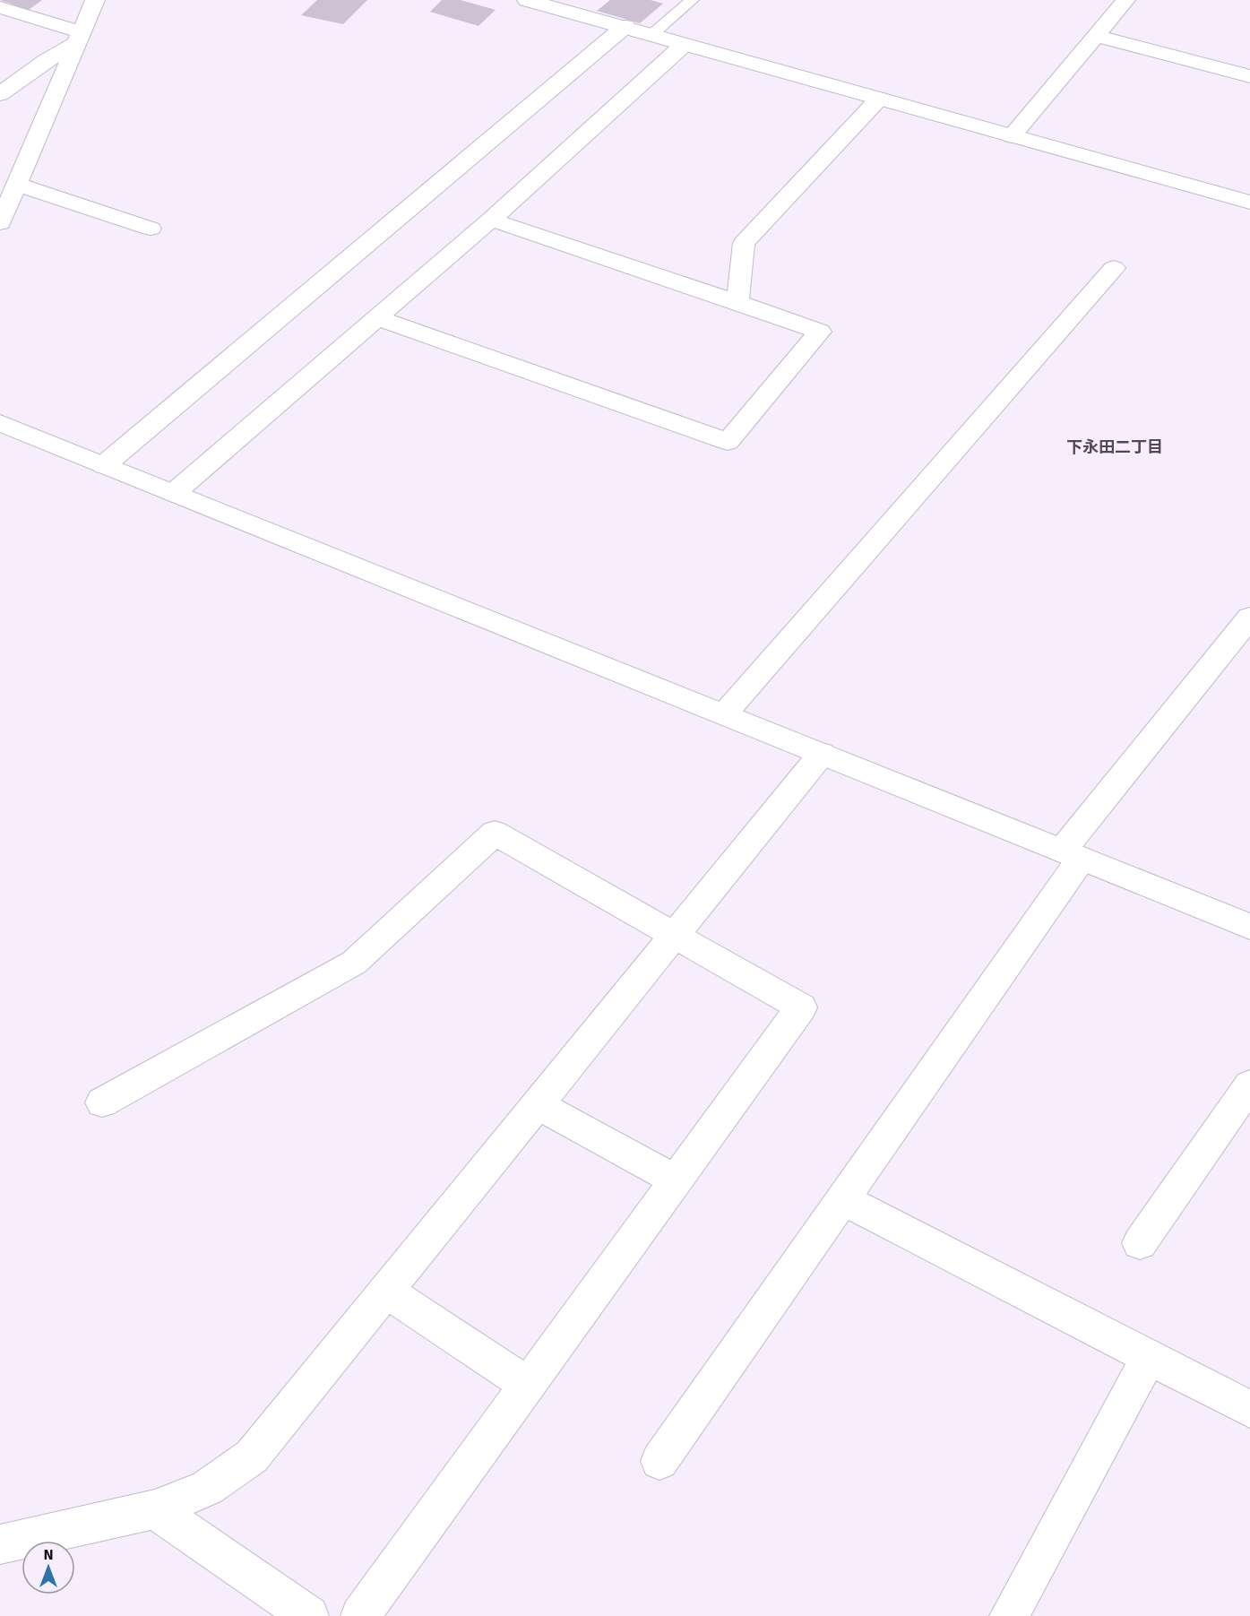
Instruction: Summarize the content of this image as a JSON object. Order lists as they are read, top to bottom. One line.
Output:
{"districts":["下永田二丁目"],"north":"top"}
